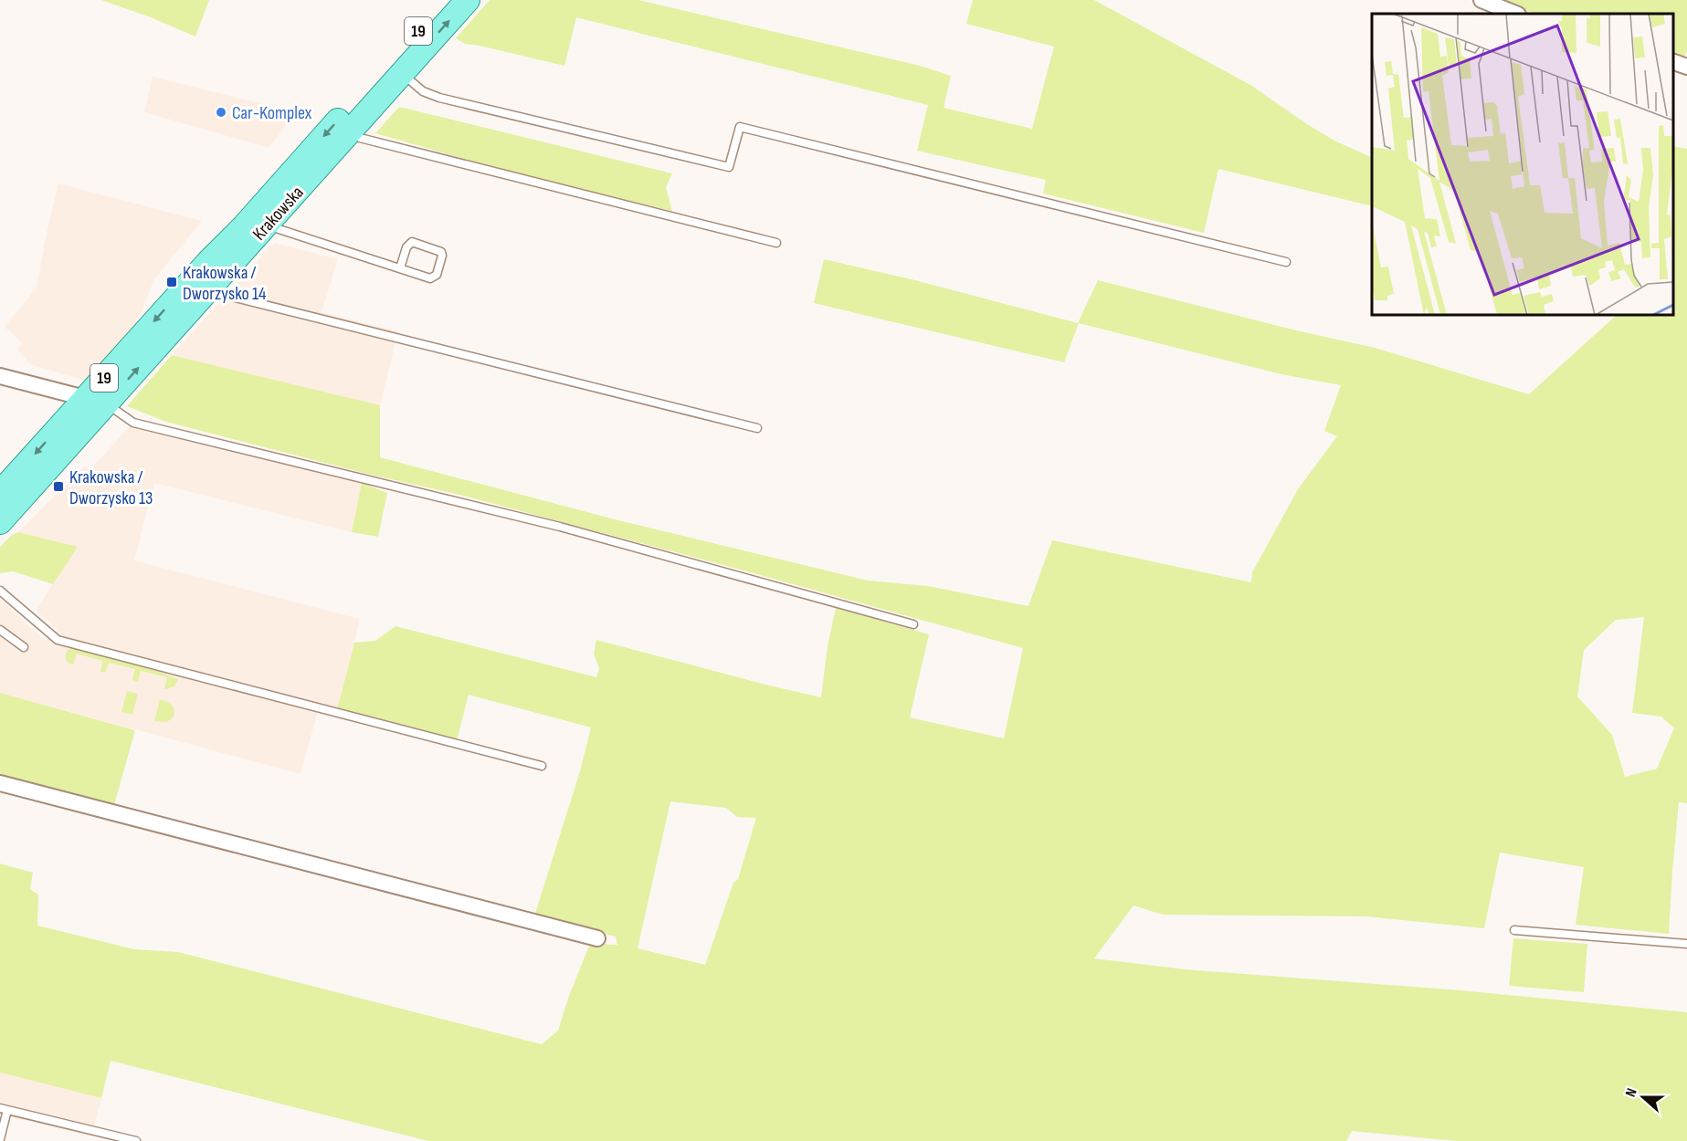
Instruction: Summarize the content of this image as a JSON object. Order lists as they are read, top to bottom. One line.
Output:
{"streets":{"main road":["19","Krakowska"]},"places":{"other":["Car-Komplex"],"transit":["Krakowska / Dworzysko 14","Krakowska / Dworzysko 13"]},"north":"left"}
